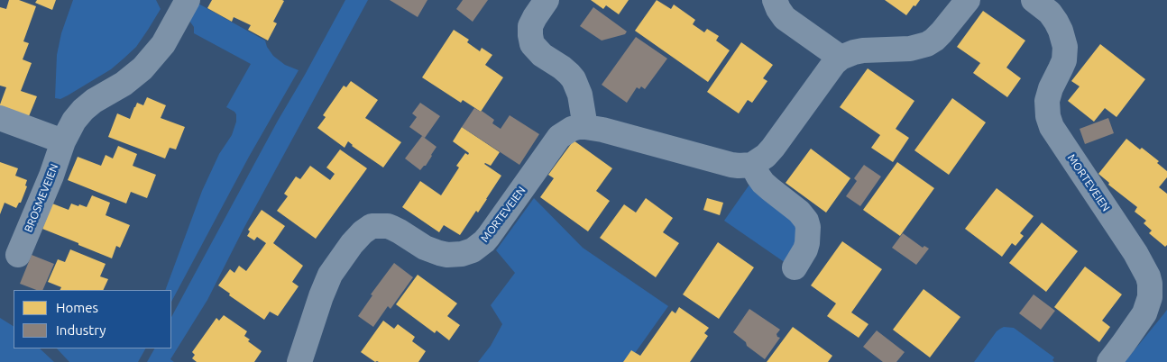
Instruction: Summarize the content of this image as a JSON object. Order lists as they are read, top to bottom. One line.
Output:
{"streets":{"street":["MORTEVEIEN","BROSMEVEIEN"]},"legend":["Homes","Industry"]}
